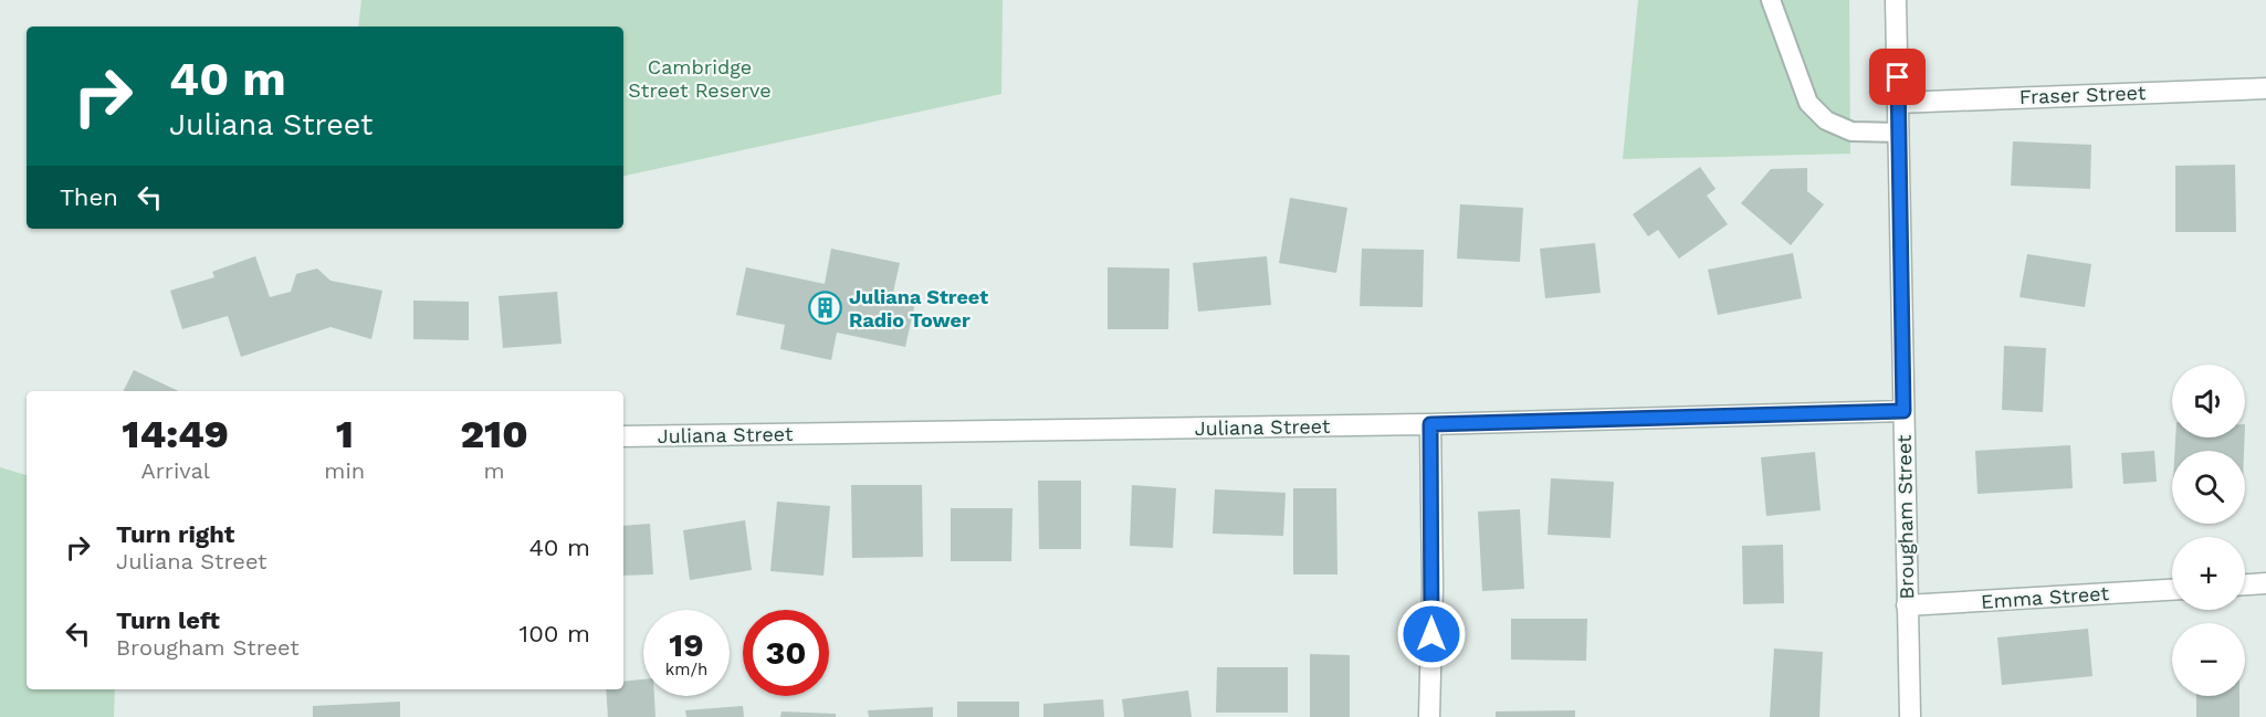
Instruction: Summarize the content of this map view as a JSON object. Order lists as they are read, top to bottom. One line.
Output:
{"streets":{"street":["Fraser Street","Juliana Street","Brougham Street","Emma Street"]},"crossings":[["Fraser Street","Brougham Street"],["Juliana Street","Brougham Street"],["Brougham Street","Emma Street"]],"parks":["Cambridge Street Reserve"],"places":{"building":["Juliana Street Radio Tower"]},"page":{"turn":["40 m","Juliana Street"],"then":"Then","map_buttons":["+","−"],"eta":["14:49","Arrival","1","min","210","m"],"list":[{"name":"Turn right","note":"Juliana Street","value":"40 m"},{"name":"Turn left","note":"Brougham Street","value":"100 m"}],"speed":"19 km/h","limit":"30"}}
